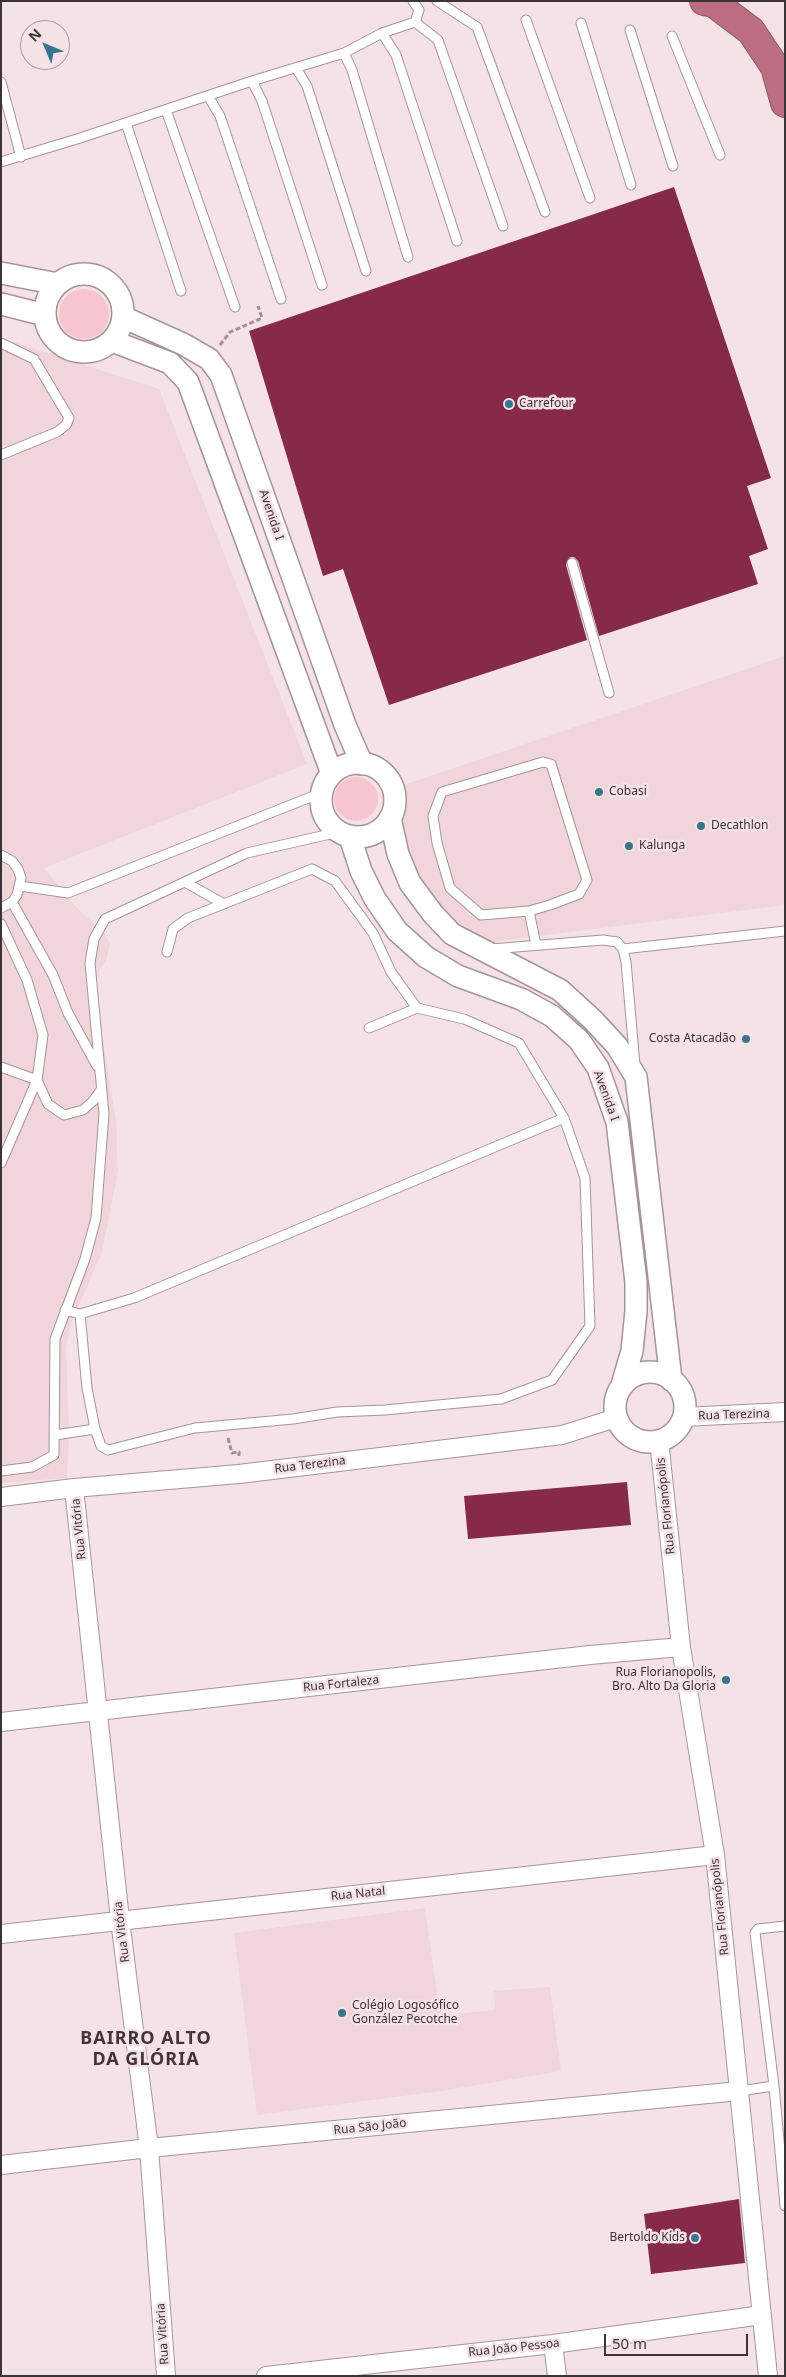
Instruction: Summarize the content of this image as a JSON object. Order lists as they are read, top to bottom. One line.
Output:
{"streets":{"street":["Avenida I","Rua Terezina","Rua Florianópolis","Rua Vitória","Rua Fortaleza","Rua Natal","Rua São João","Rua João Pessoa"]},"crossings":[["Avenida I","Rua Terezina"],["Avenida I","Rua Florianópolis"],["Rua Terezina","Rua Florianópolis"],["Rua Terezina","Rua Vitória"],["Rua Florianópolis","Rua Fortaleza"],["Rua Florianópolis","Rua Natal"],["Rua Florianópolis","Rua São João"],["Rua Florianópolis","Rua João Pessoa"],["Rua Vitória","Rua Fortaleza"],["Rua Vitória","Rua Natal"],["Rua Vitória","Rua São João"]],"districts":["BAIRRO ALTO DA GLÓRIA"],"places":["Carrefour","Cobasi","Decathlon","Kalunga","Costa Atacadão","Rua Florianopolis, Bro. Alto Da Gloria","Colégio Logosófico González Pecotche","Bertoldo Kids"],"scale_bar":"50 m","north":"top left"}
